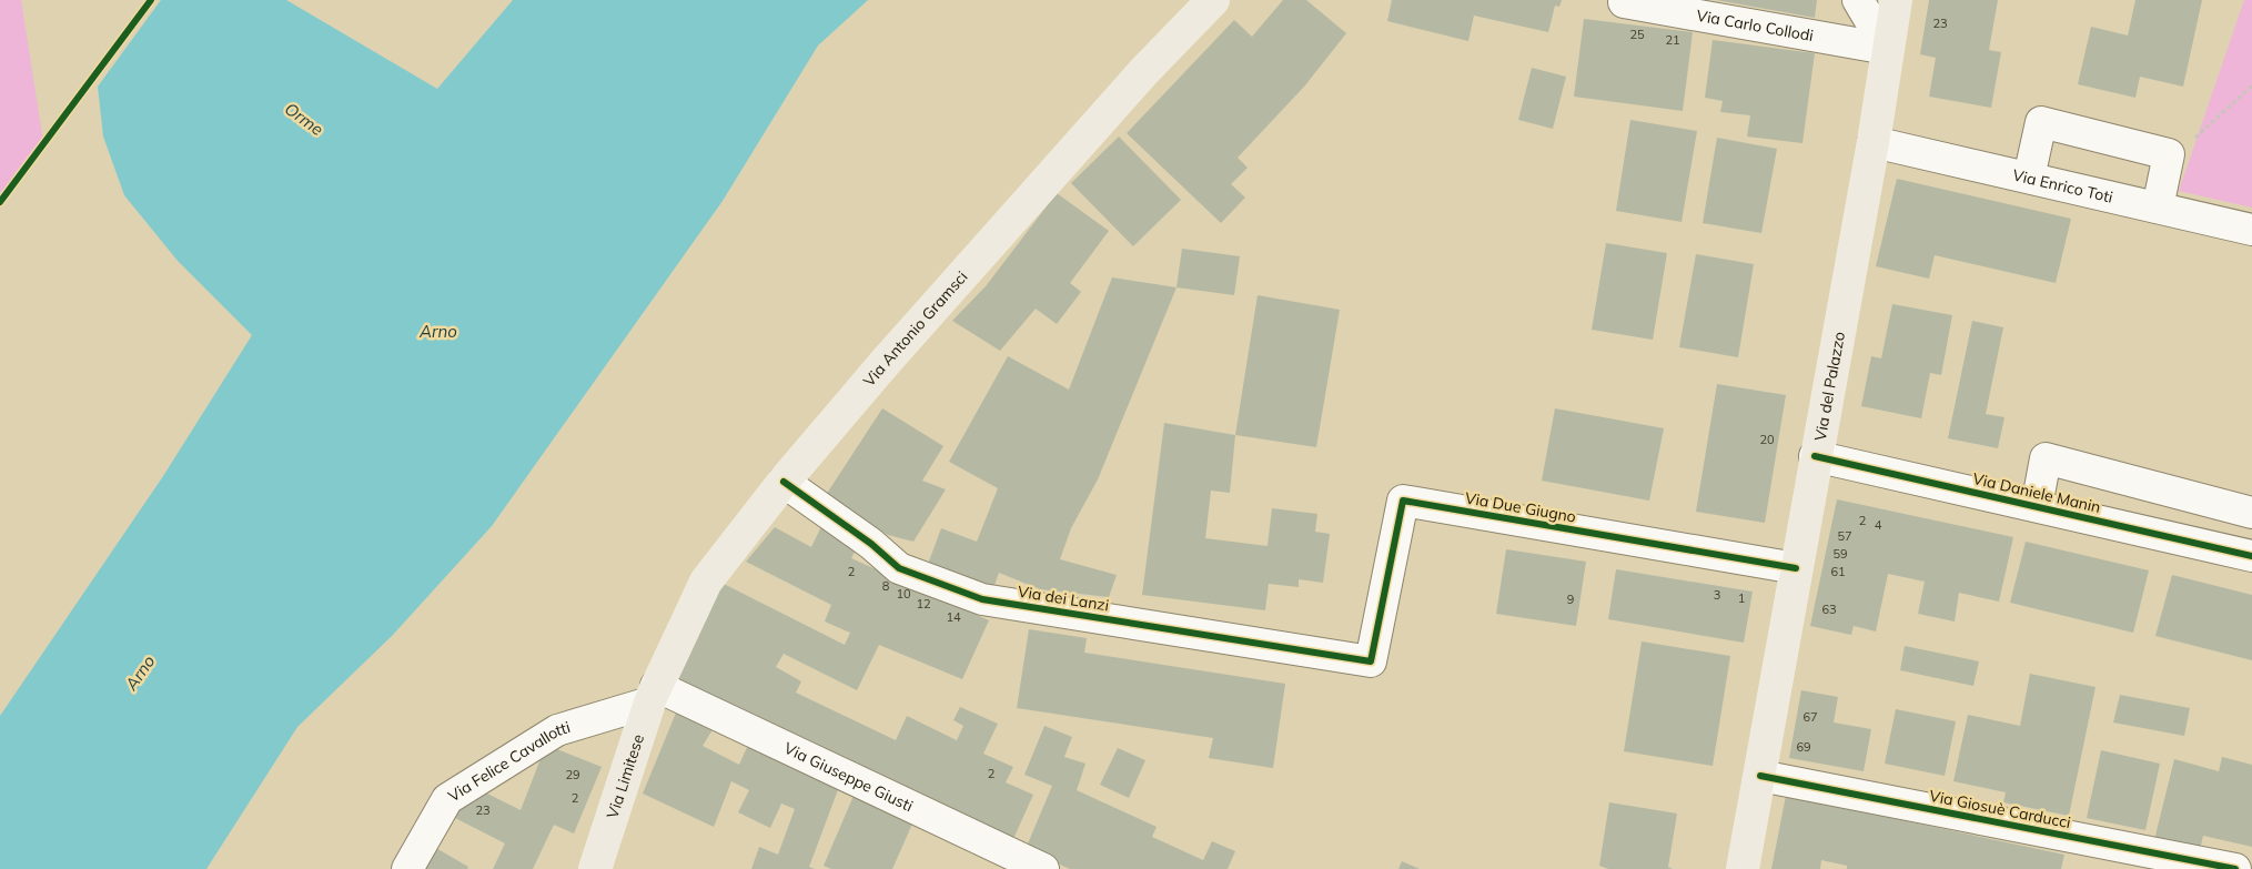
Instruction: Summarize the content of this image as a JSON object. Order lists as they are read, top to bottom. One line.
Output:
{"streets":{"main road":["Via Antonio Gramsci","Via del Palazzo","Via Limitese"],"street":["Via Carlo Collodi","Via Enrico Toti","Via Daniele Manin","Via Due Giugno","Via dei Lanzi","Via Felice Cavallotti","Via Giuseppe Giusti","Via Giosuè Carducci"]},"crossings":[["Via Carlo Collodi","Via del Palazzo"],["Via Enrico Toti","Via del Palazzo"],["Via Antonio Gramsci","Via dei Lanzi"],["Via Antonio Gramsci","Via Felice Cavallotti"],["Via Antonio Gramsci","Via Limitese"],["Via Antonio Gramsci","Via Giuseppe Giusti"],["Via del Palazzo","Via Daniele Manin"],["Via del Palazzo","Via Due Giugno"],["Via del Palazzo","Via Giosuè Carducci"],["Via Due Giugno","Via dei Lanzi"],["Via Felice Cavallotti","Via Limitese"],["Via Felice Cavallotti","Via Giuseppe Giusti"],["Via Limitese","Via Giuseppe Giusti"]],"water":["Orme","Arno"],"house_numbers":["23","25","21","20","2","4","57","59","2","61","8","10","3","1","9","12","63","14","67","69","2","29","2","23"]}
